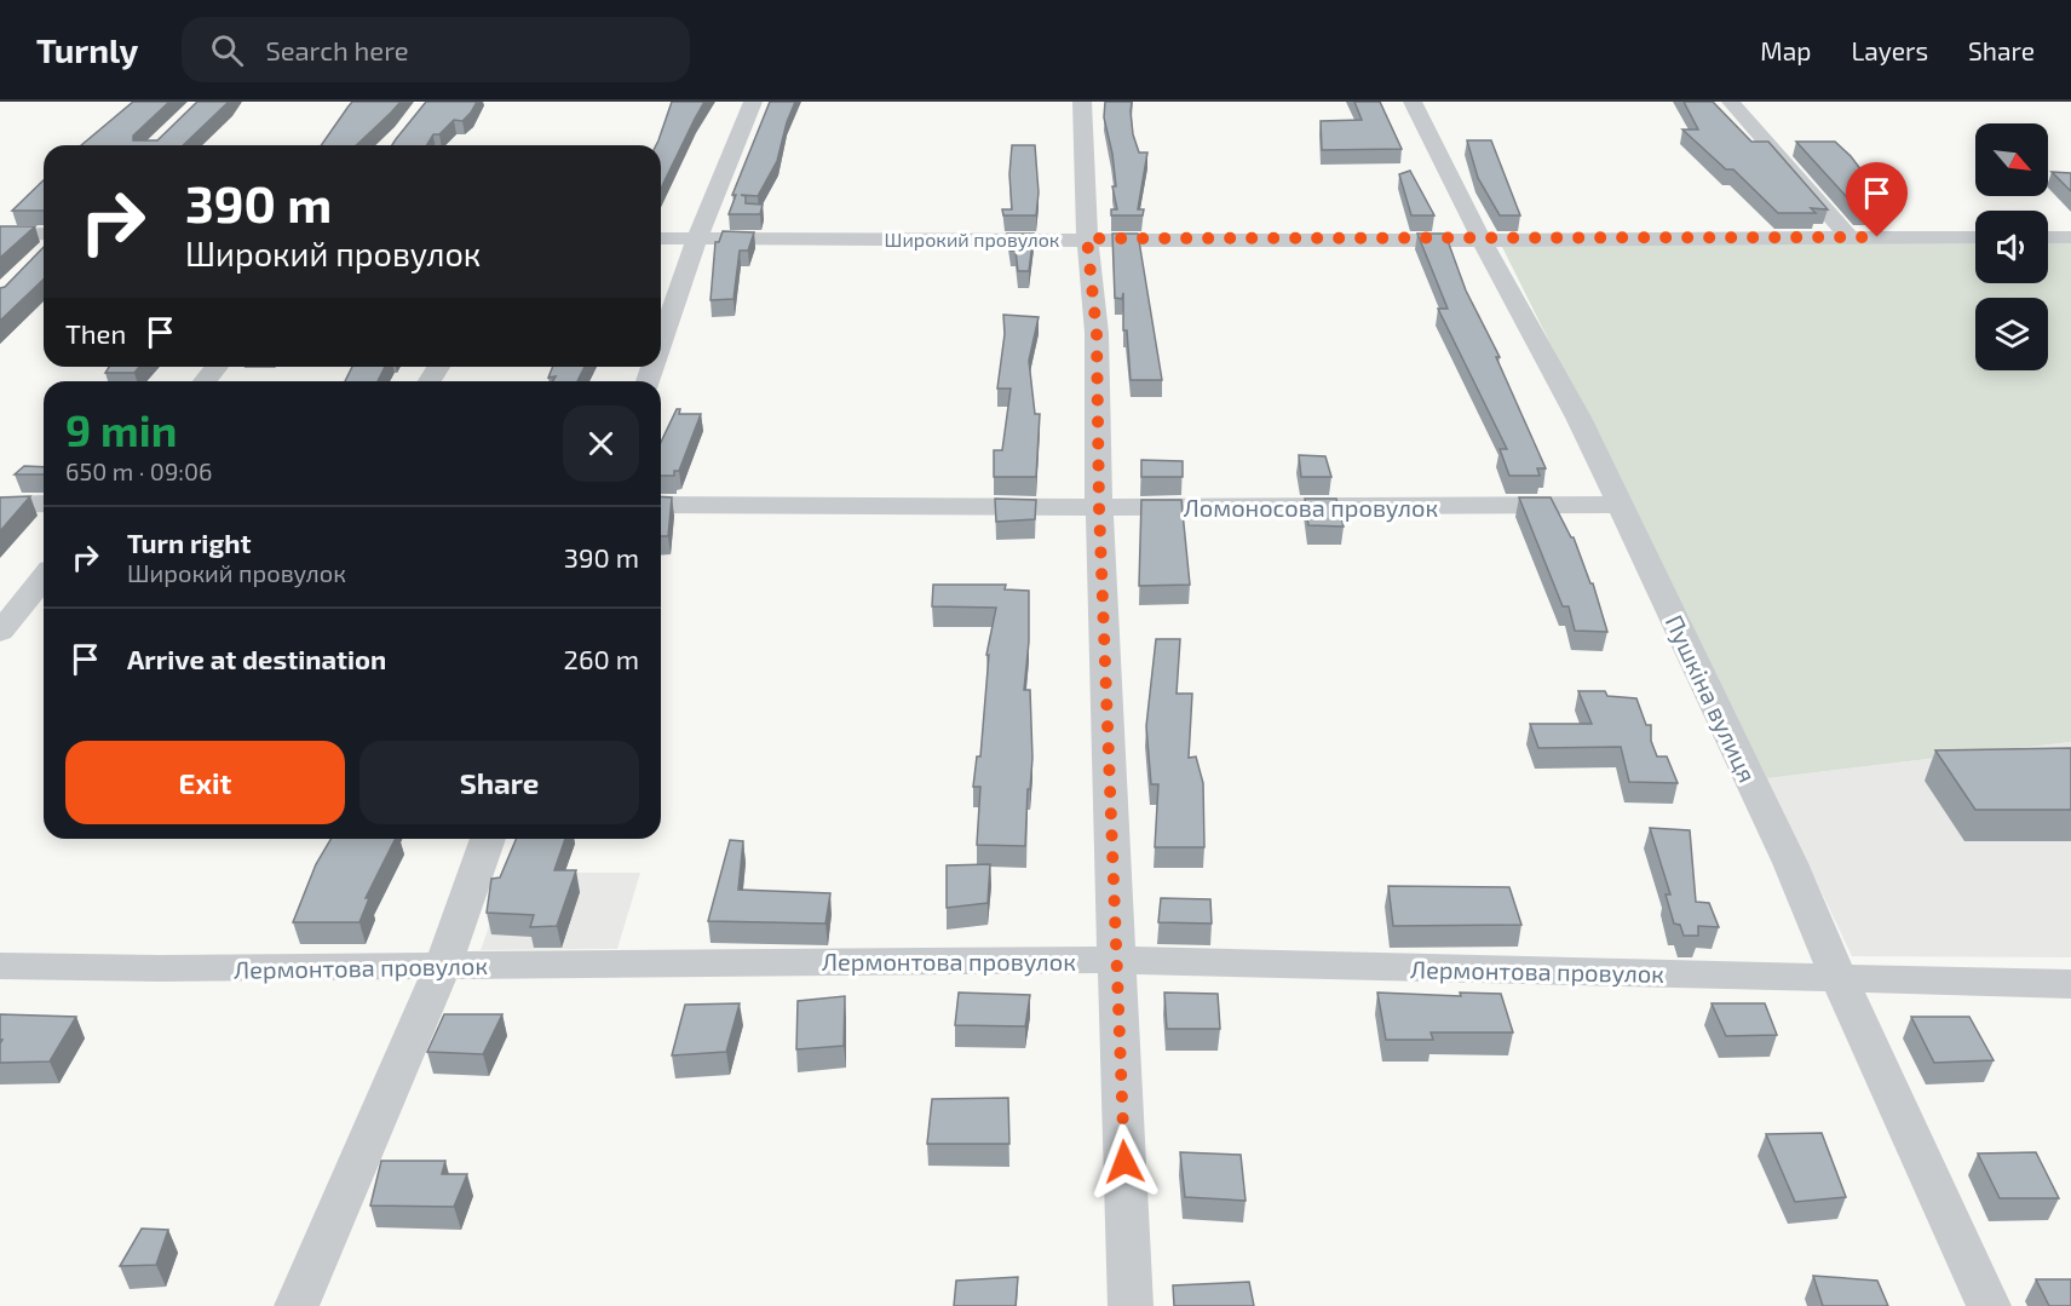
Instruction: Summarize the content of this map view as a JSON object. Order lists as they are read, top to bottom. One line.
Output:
{"streets":{"street":["Широкий провулок","Ломоносова провулок","Пушкіна вулиця","Лермонтова провулок"]},"crossings":[["Широкий провулок","Пушкіна вулиця"],["Ломоносова провулок","Пушкіна вулиця"],["Пушкіна вулиця","Лермонтова провулок"]],"north":"bottom right","page":{"header":"Turnly","search":"Search here","nav":["Map","Layers","Share"],"turn":["390 m","Широкий провулок"],"then":"Then","heading":["9 min","650 m · 09:06"],"list":[{"name":"Turn right","note":"Широкий провулок","value":"390 m"},{"name":"Arrive at destination","value":"260 m"}],"buttons":["Exit","Share"]}}
